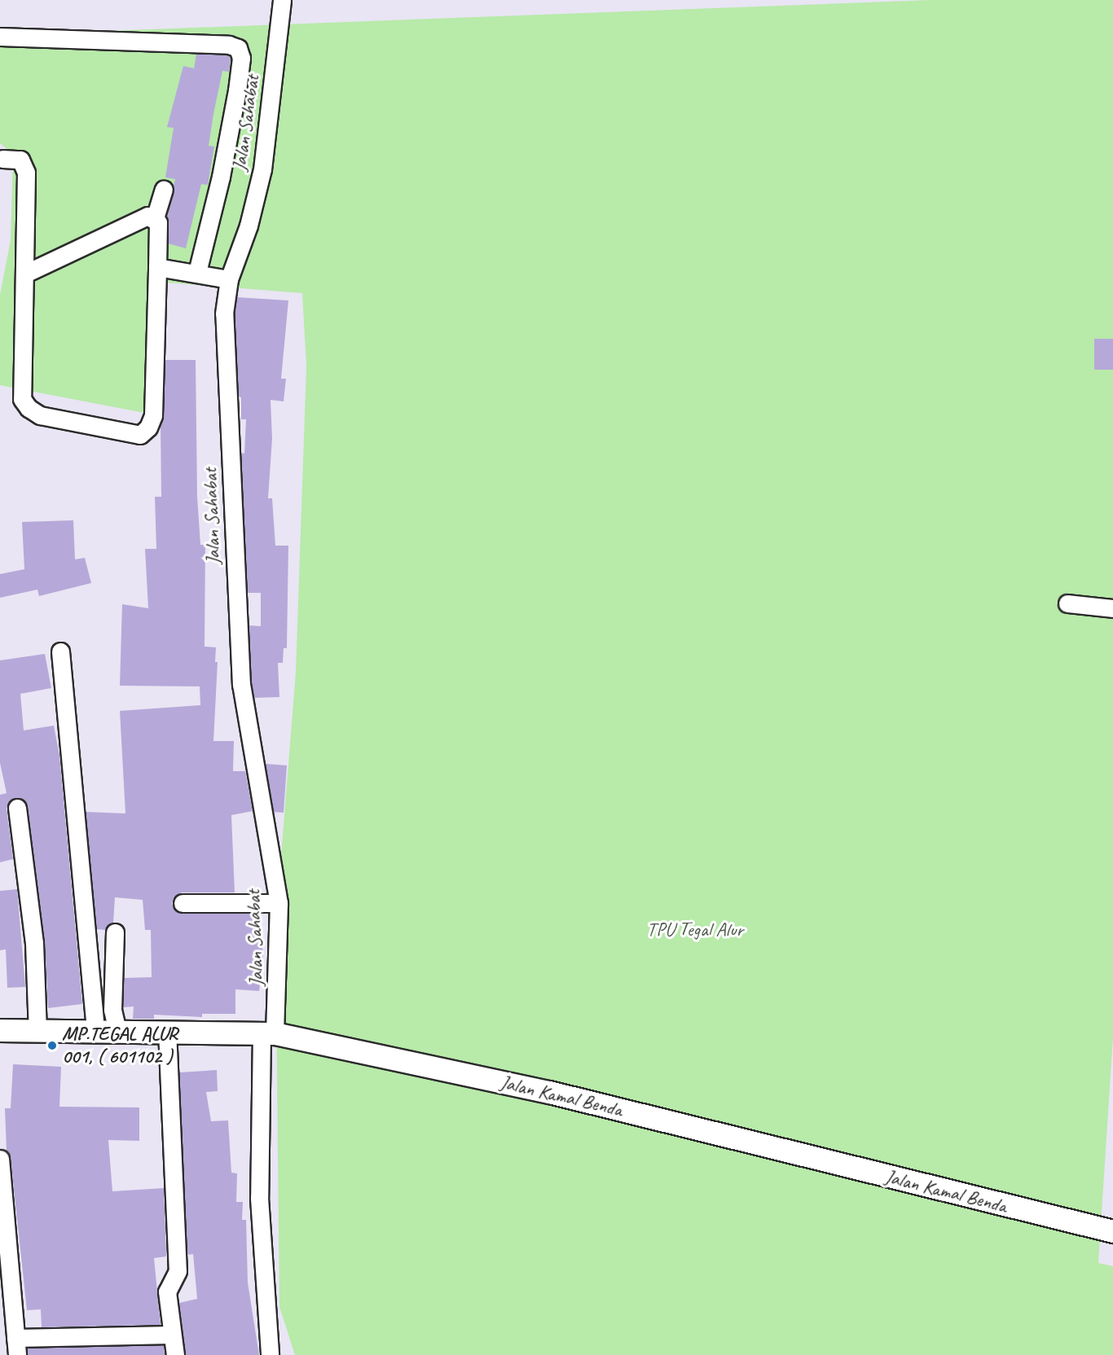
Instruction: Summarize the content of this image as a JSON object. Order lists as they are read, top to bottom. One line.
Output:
{"streets":{"main road":["Jalan Kamal Benda"],"street":["Jalan Sahabat"]},"crossings":[["Jalan Sahabat","Jalan Kamal Benda"]],"parks":["TPU Tegal Alur"],"places":["MP.TEGAL ALUR 001, ( 601102 )"]}
